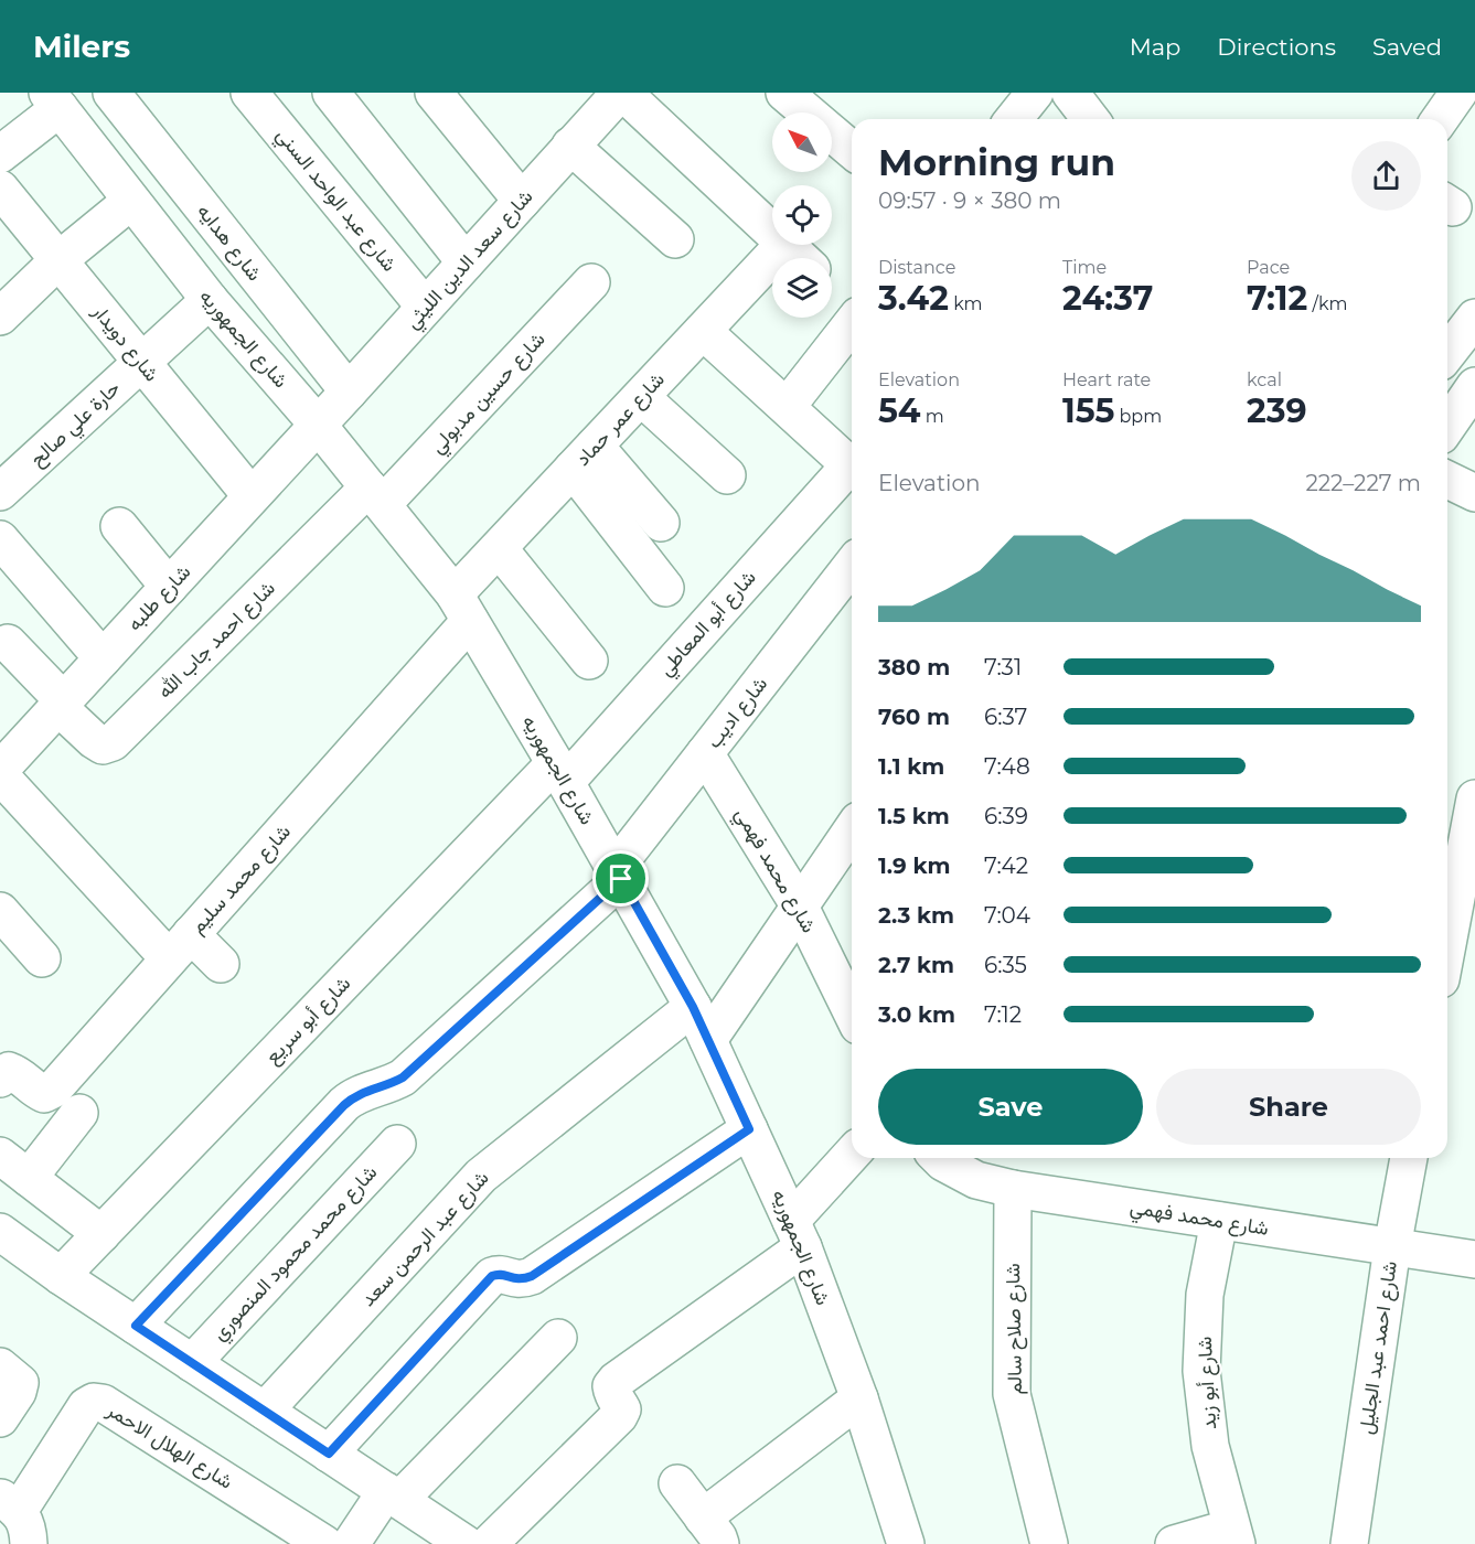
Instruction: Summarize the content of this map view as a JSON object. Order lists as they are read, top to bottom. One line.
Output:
{"streets":{"street":["شارع عبد الواحد السني","شارع هدايه","شارع سعد الدين الليثي","شارع الجمهوريه","شارع دويدار","شارع حسين مدبولي","شارع عمر حماد","حارة علي صالح","شارع طلبه","شارع أبو المعاطي","شارع احمد جاب الله","شارع اديب","شارع محمد فهمي","شارع محمد سليم","شارع أبو سريع","شارع عبد الرحمن سعد","شارع محمد محمود المنصوري","شارع صلاح سالم","شارع احمد عبد الجليل","شارع أبو زيد","شارع الهلال الاحمر"]},"crossings":[["شارع عبد الواحد السني","شارع سعد الدين الليثي"],["شارع هدايه","شارع سعد الدين الليثي"],["شارع سعد الدين الليثي","شارع الجمهوريه"],["شارع سعد الدين الليثي","شارع طلبه"],["شارع الجمهوريه","شارع حسين مدبولي"],["شارع الجمهوريه","شارع عمر حماد"],["شارع الجمهوريه","حارة علي صالح"],["شارع الجمهوريه","شارع طلبه"],["شارع الجمهوريه","شارع أبو المعاطي"],["شارع الجمهوريه","شارع احمد جاب الله"],["شارع الجمهوريه","شارع اديب"],["شارع الجمهوريه","شارع محمد سليم"],["شارع الجمهوريه","شارع أبو سريع"],["شارع الجمهوريه","شارع عبد الرحمن سعد"],["شارع دويدار","حارة علي صالح"],["شارع دويدار","شارع طلبه"],["شارع حسين مدبولي","شارع احمد جاب الله"],["شارع عمر حماد","شارع محمد سليم"],["شارع طلبه","شارع احمد جاب الله"],["شارع أبو المعاطي","شارع أبو سريع"],["شارع اديب","شارع محمد فهمي"],["شارع محمد فهمي","شارع صلاح سالم"],["شارع محمد فهمي","شارع احمد عبد الجليل"],["شارع محمد فهمي","شارع أبو زيد"]],"north":"top left","page":{"header":"Milers","nav":["Map","Directions","Saved"],"heading":["Morning run","09:57 · 9 × 380 m"],"stats":[["Distance","3.42 km"],["Time","24:37"],["Pace","7:12 /km"],["Elevation","54 m"],["Heart rate","155 bpm"],["kcal","239"]],"chart":["Elevation","222–227 m"],"list":[{"name":"380 m","note":"7:31"},{"name":"760 m","note":"6:37"},{"name":"1.1 km","note":"7:48"},{"name":"1.5 km","note":"6:39"},{"name":"1.9 km","note":"7:42"},{"name":"2.3 km","note":"7:04"},{"name":"2.7 km","note":"6:35"},{"name":"3.0 km","note":"7:12"}],"buttons":["Save","Share"]}}
